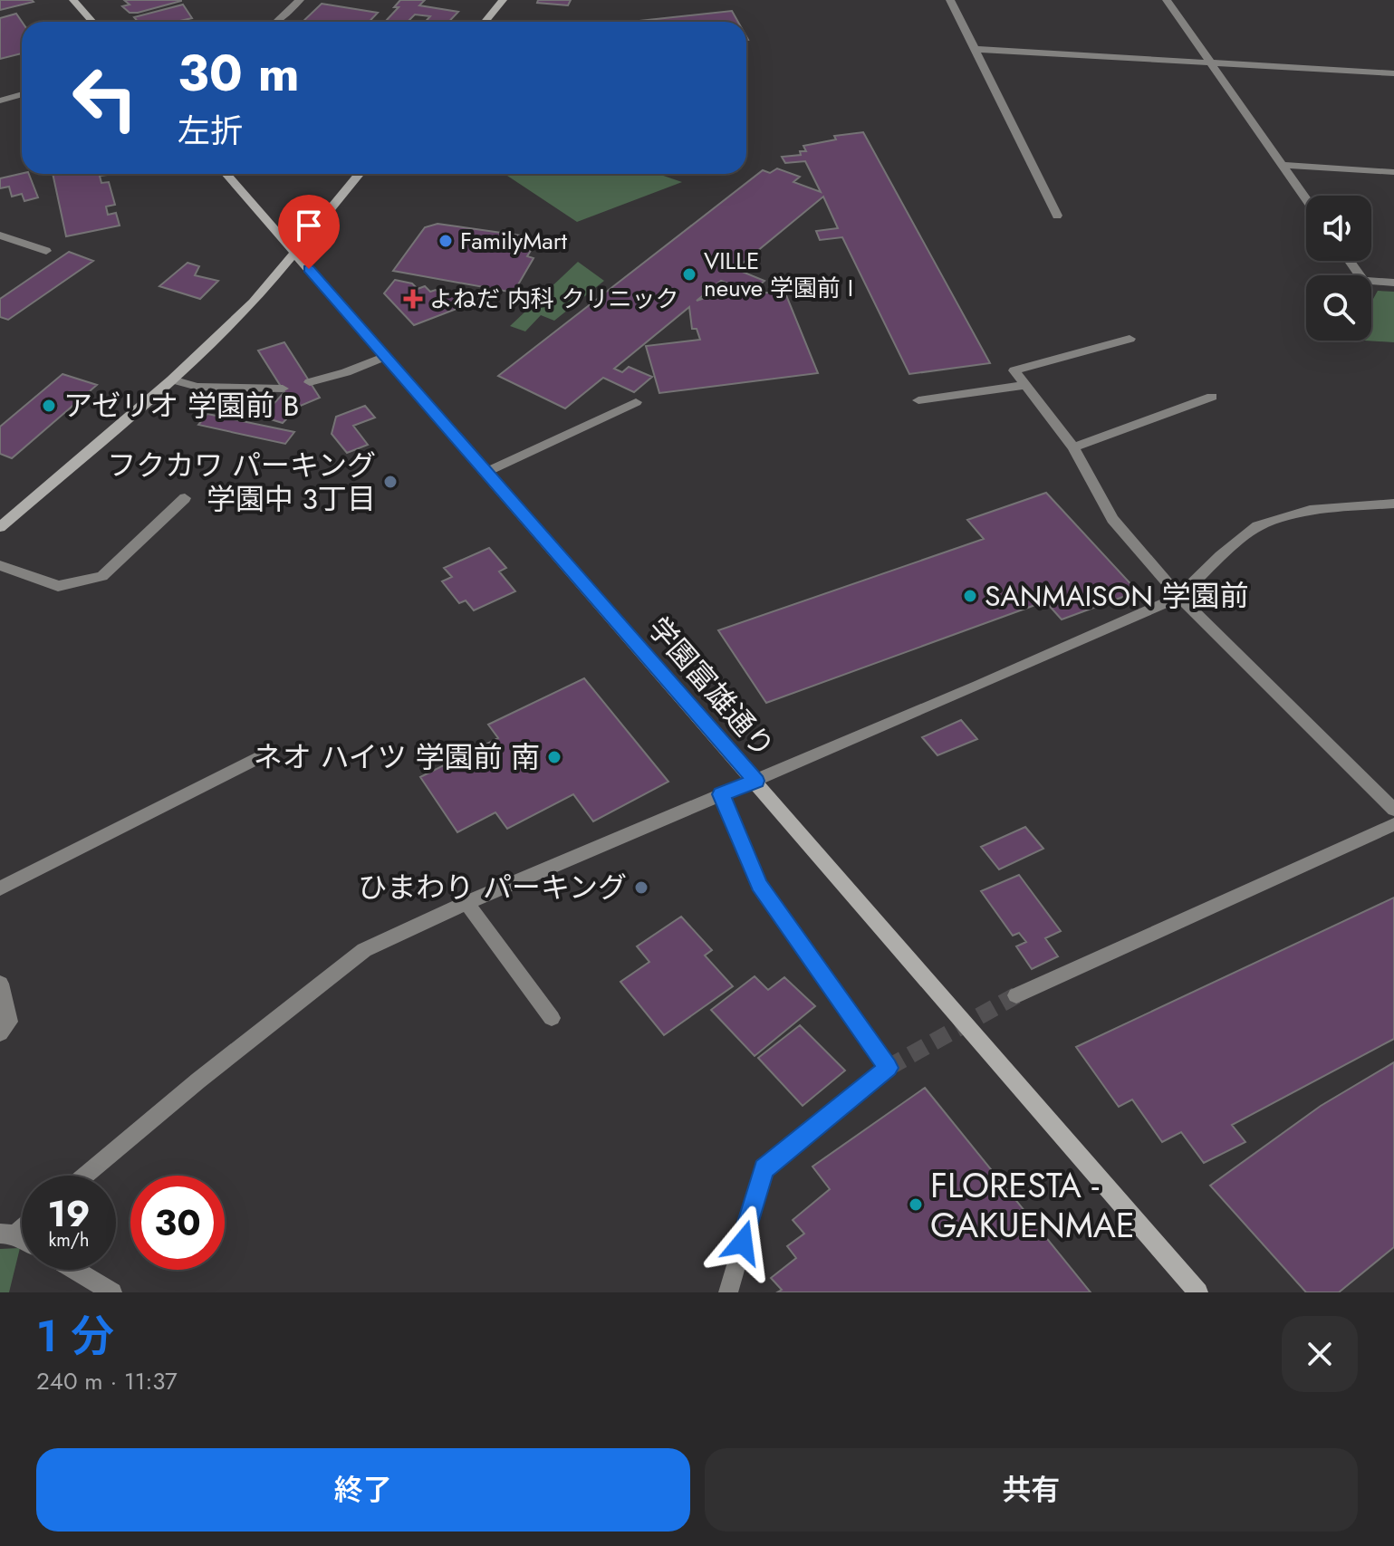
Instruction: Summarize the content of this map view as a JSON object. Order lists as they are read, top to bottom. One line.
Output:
{"streets":{"street":["学園富雄通り"]},"places":{"other":["FamilyMart","VILLE neuve 学園前 I","アゼリオ 学園前 B","フクカワ パーキング 学園中 3丁目","SANMAISON 学園前","ネオ ハイツ 学園前 南","ひまわり パーキング","FLORESTA - GAKUENMAE"],"health":["よねだ 内科 クリニック"]},"page":{"turn":["30 m","左折"],"speed":"19 km/h","limit":"30","heading":["1 分","240 m · 11:37"],"buttons":["終了","共有"]}}
